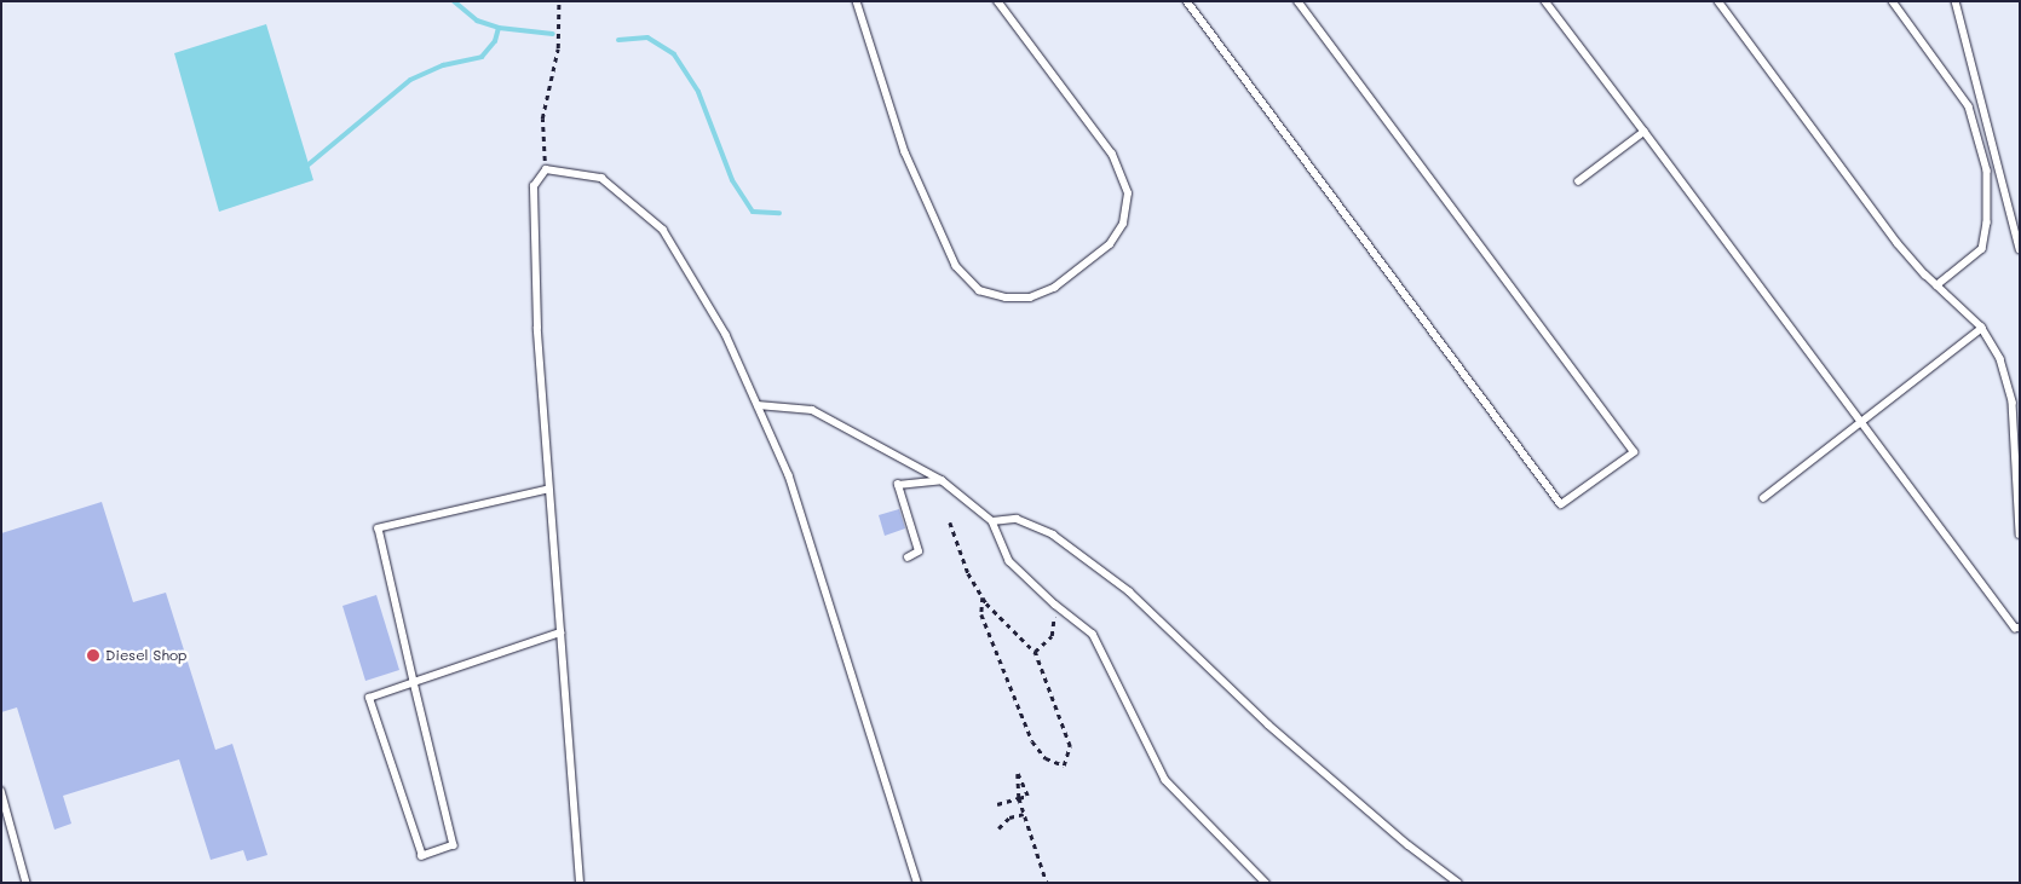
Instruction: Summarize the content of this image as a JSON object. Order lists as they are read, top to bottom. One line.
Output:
{"places":["Diesel Shop"]}
